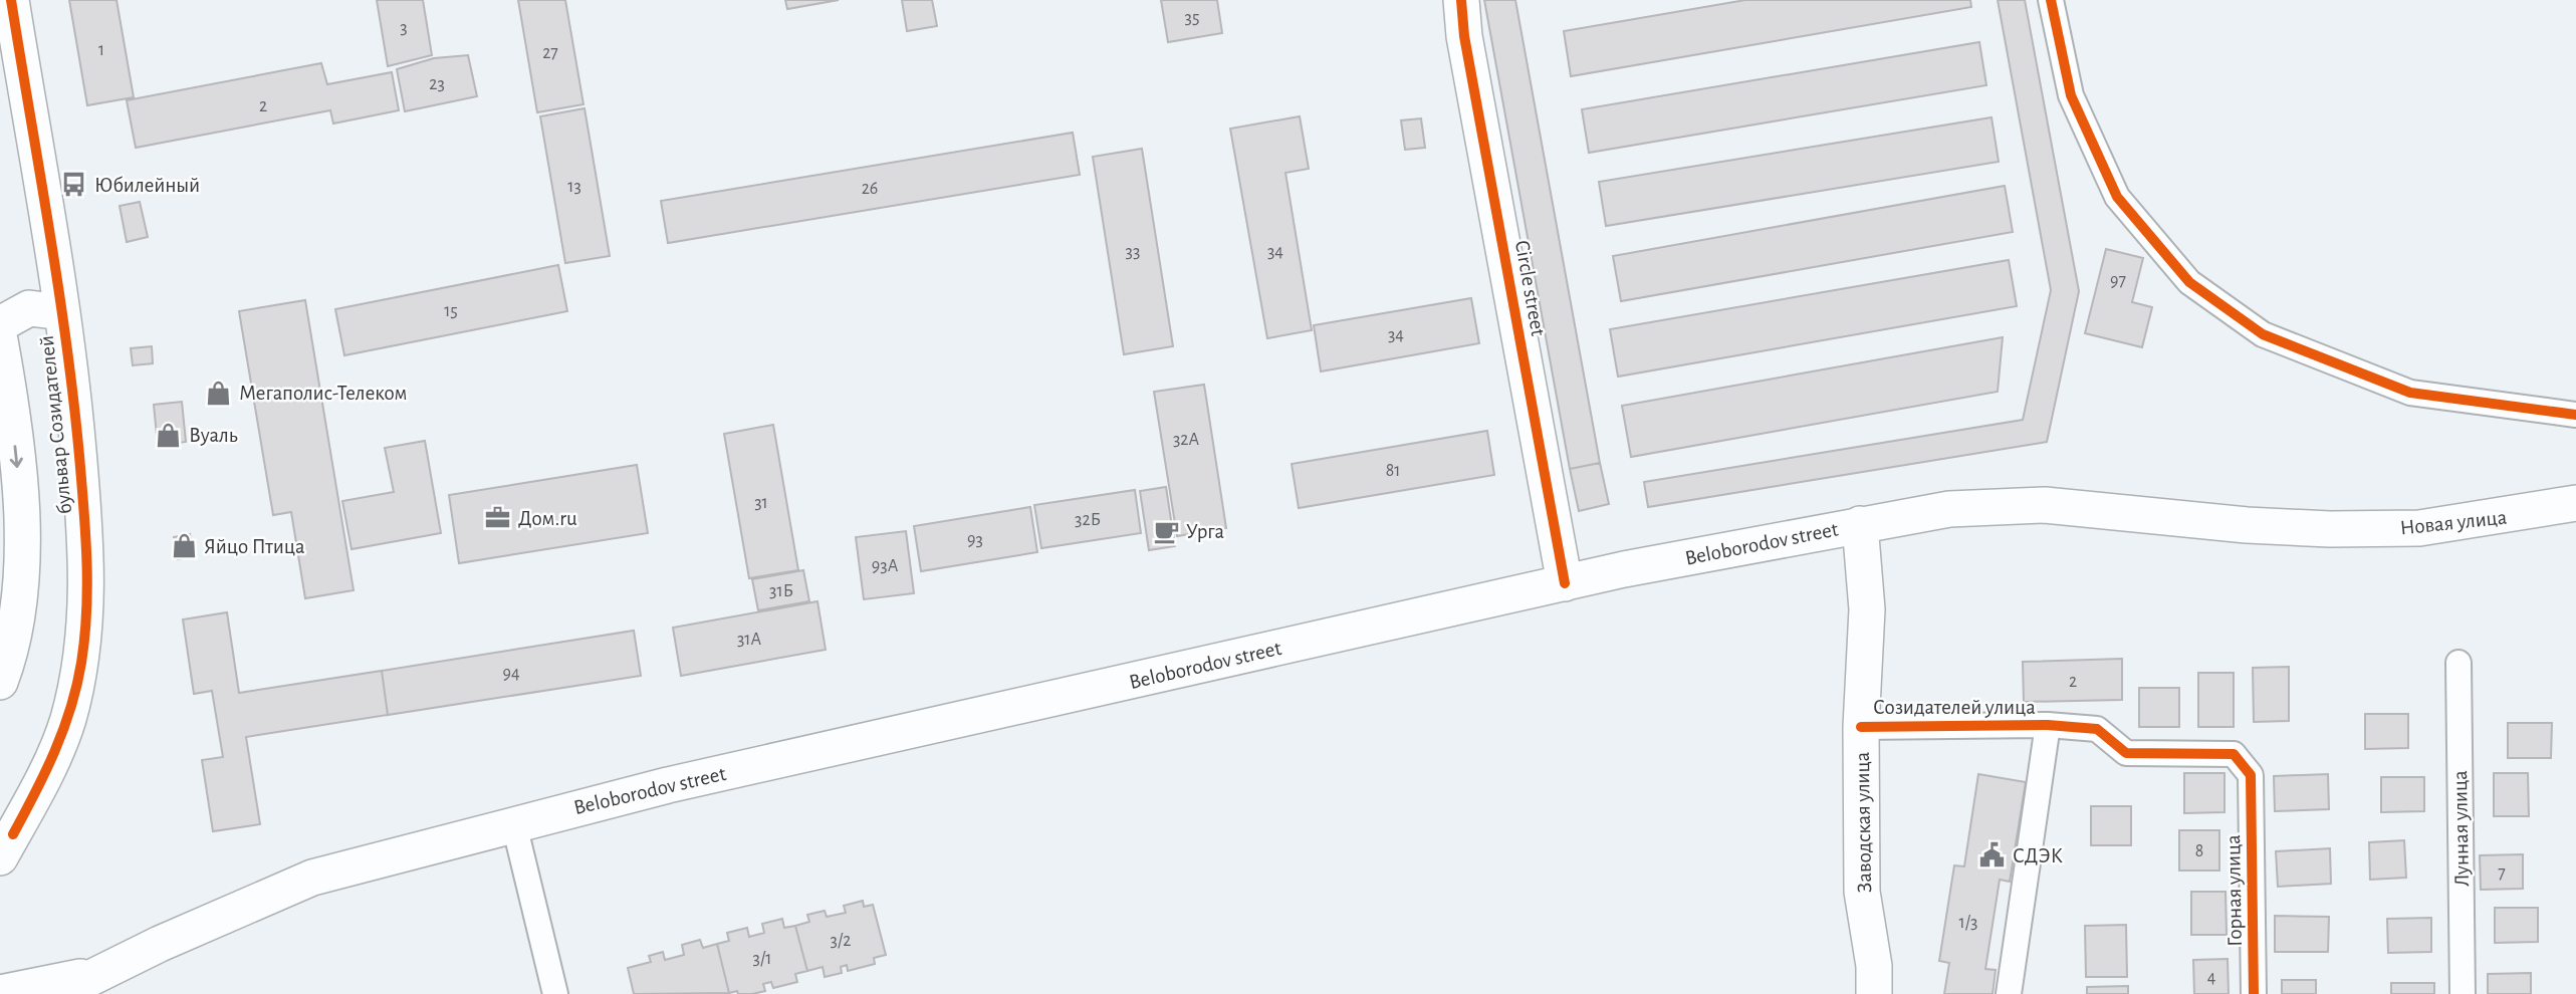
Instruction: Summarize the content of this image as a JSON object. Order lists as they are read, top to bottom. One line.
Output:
{"streets":{"main road":["Circle street","бульвар Созидателей","Новая улица","Beloborodov street","Заводская улица"],"street":["Созидателей улица","Лунная улица","Горная улица"]},"crossings":[["Circle street","Beloborodov street"],["Новая улица","Beloborodov street"],["Beloborodov street","Заводская улица"],["Созидателей улица","Заводская улица"],["Созидателей улица","Горная улица"]],"places":{"bus stop":["Юбилейный"],"shop":["Мегаполис-Телеком","Вуаль","Яйцо Птица"],"office":["Дом.ru"],"cafe":["Урга"],"public building":["СДЭК"]},"house_numbers":["35","3","1","27","23","2","13","26","33","34","97","15","34","32А","81","31","32Б","93","93А","31Б","31А","94","2","8","7","1/3","3/2","3/1","4"]}
